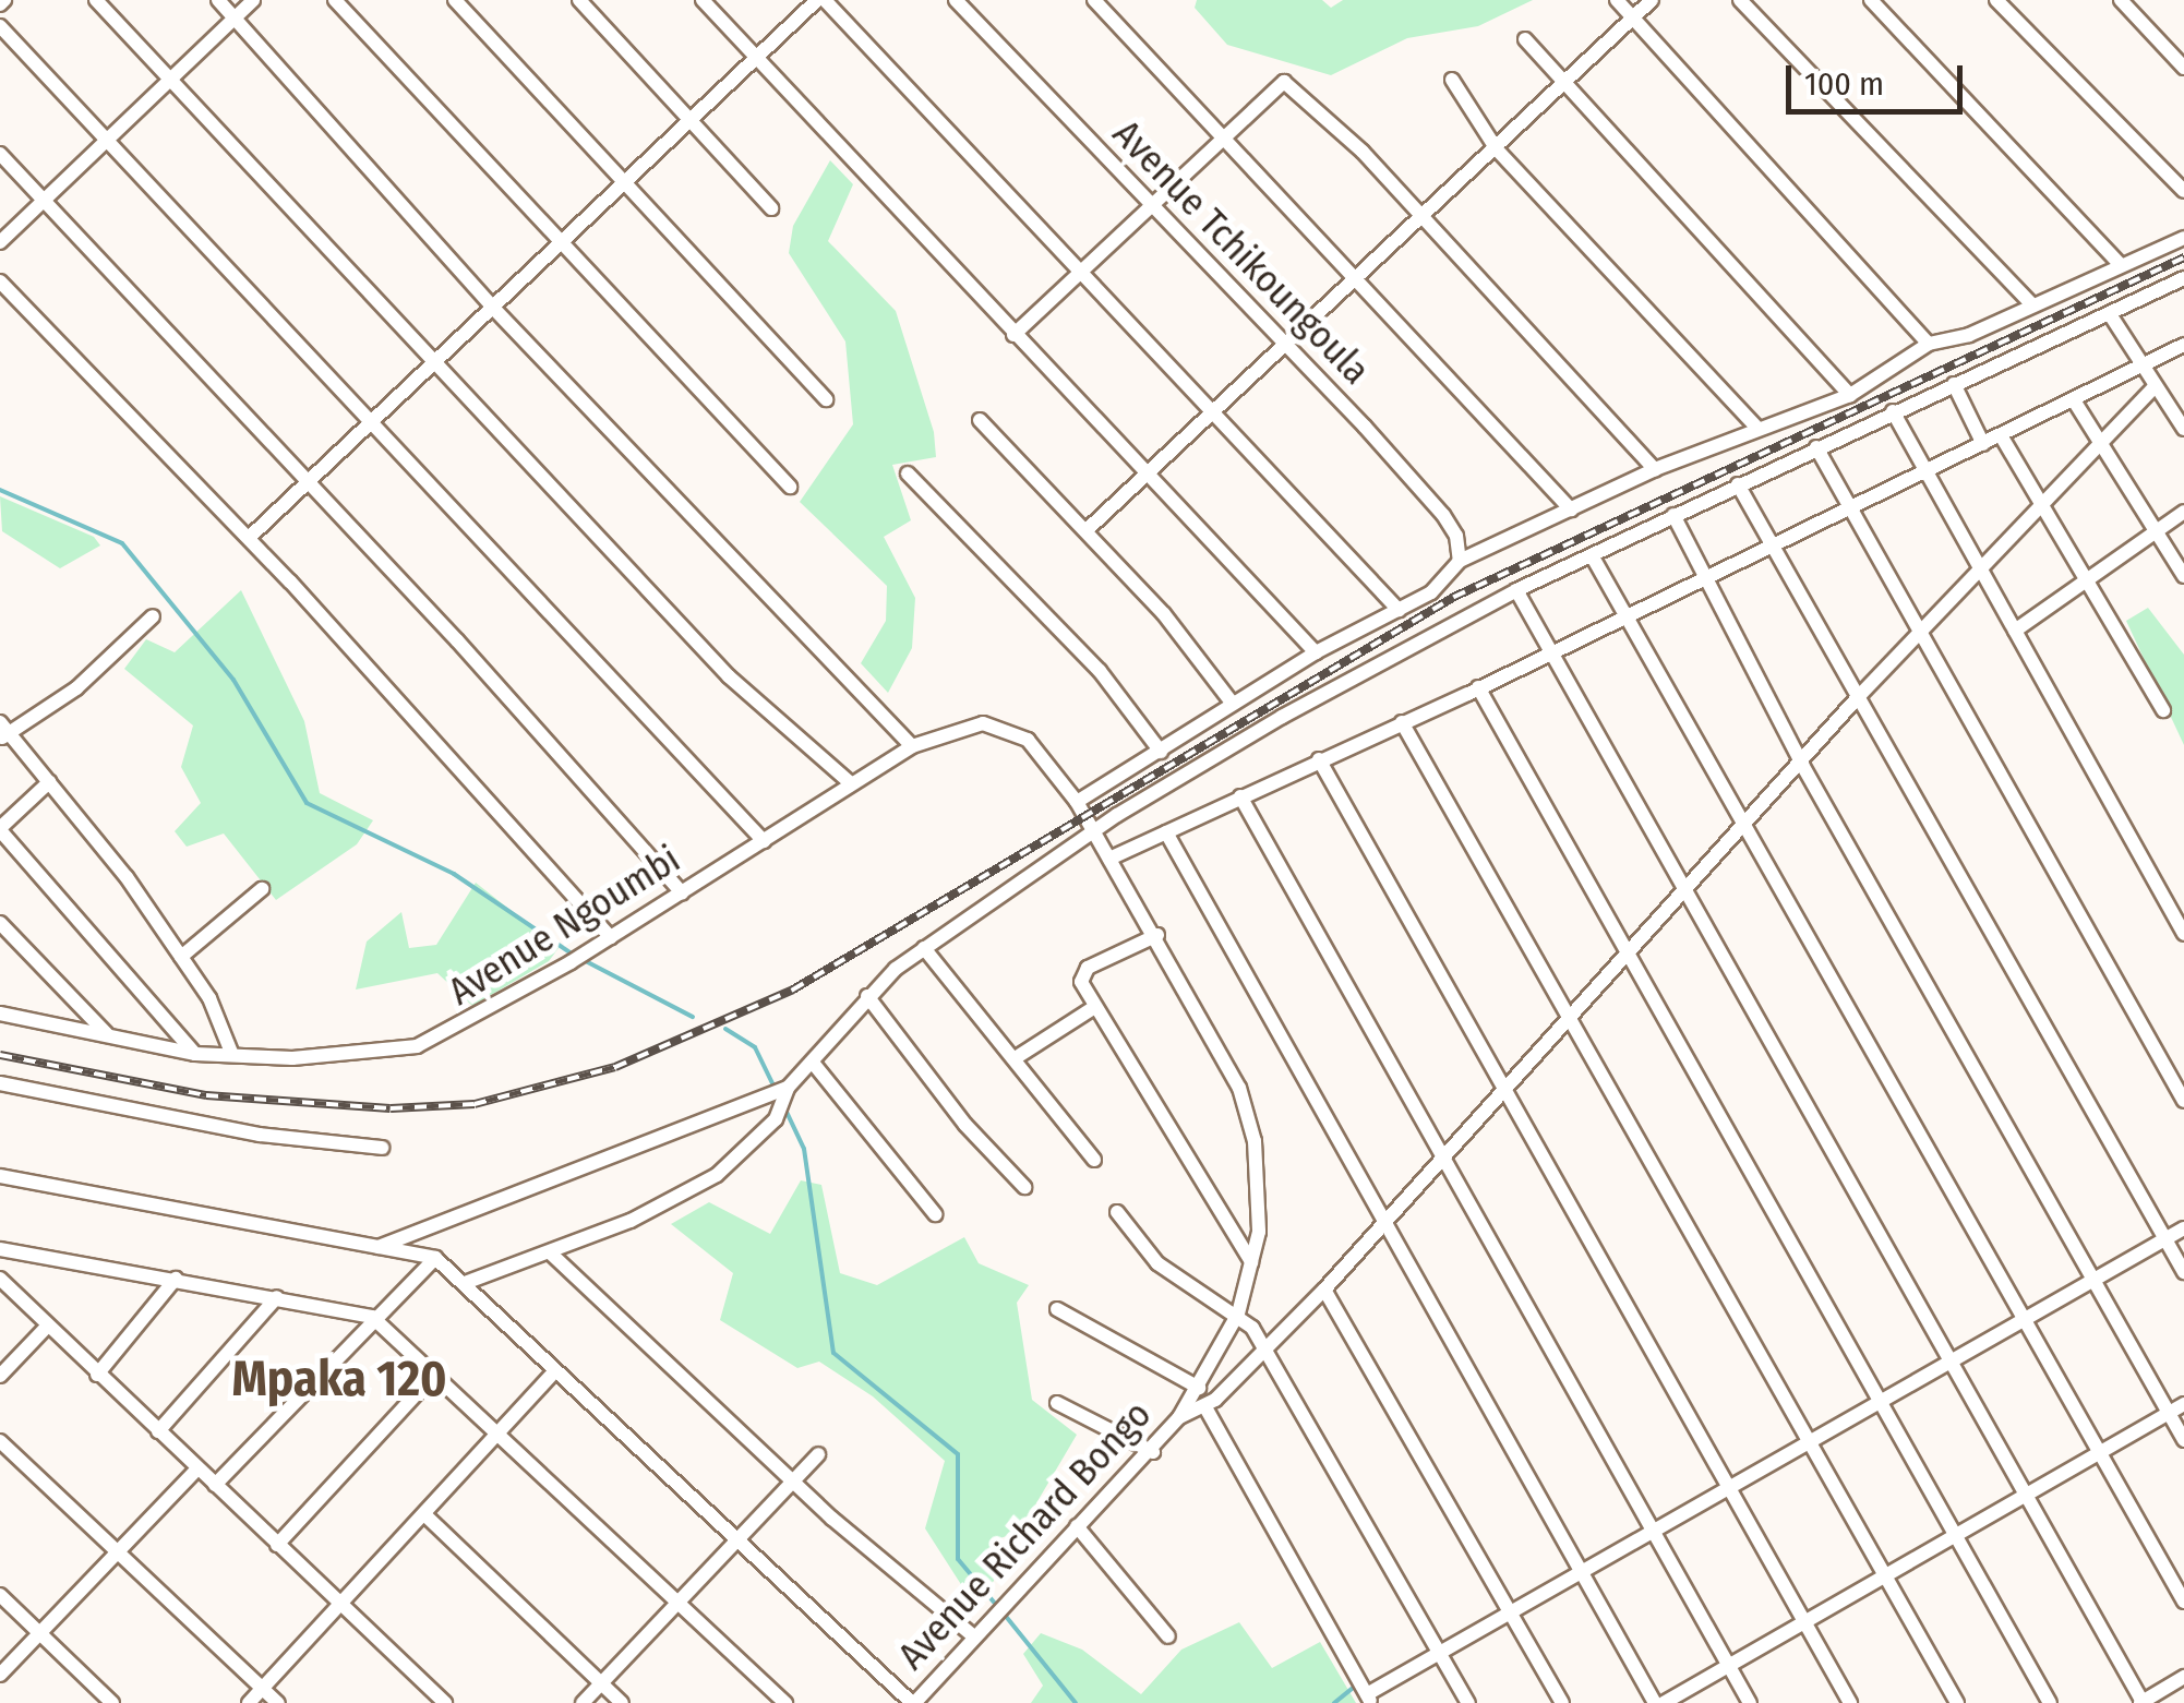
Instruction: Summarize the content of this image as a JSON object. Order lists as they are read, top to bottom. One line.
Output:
{"streets":{"street":["Avenue Tchikoungoula","Avenue Ngoumbi","Avenue Richard Bongo"]},"crossings":[["Avenue Ngoumbi","Avenue Richard Bongo"]],"districts":["Mpaka 120"],"scale_bar":"100 m"}
